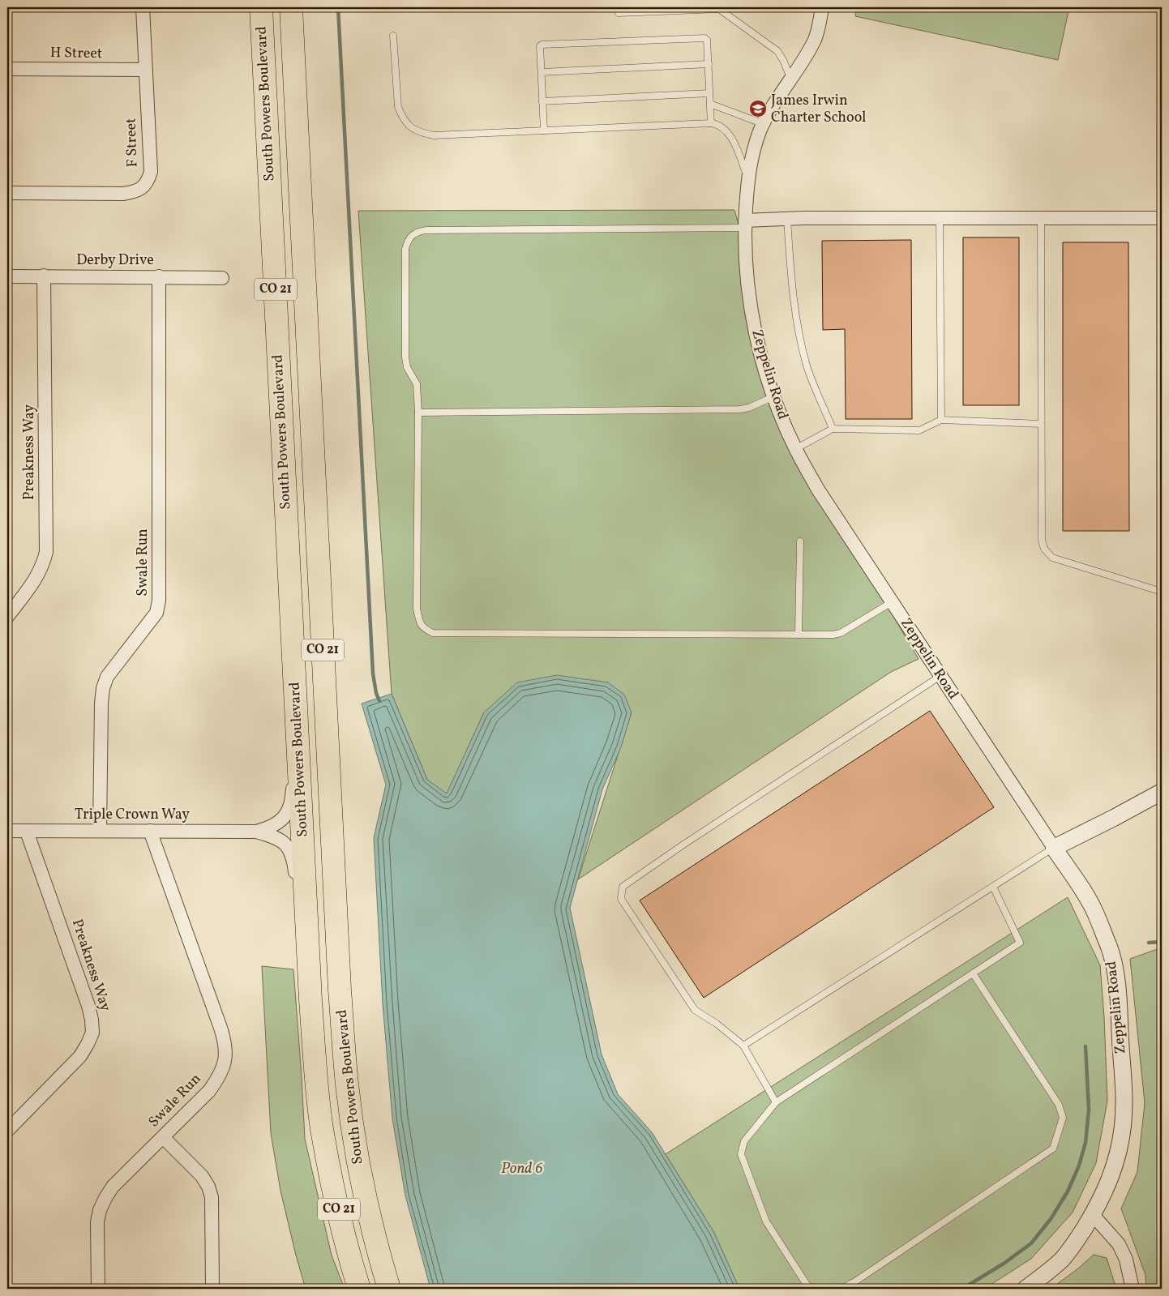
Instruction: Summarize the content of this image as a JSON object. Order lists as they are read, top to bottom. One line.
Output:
{"streets":{"highway":["South Powers Boulevard","CO 21"],"street":["H Street","F Street","Derby Drive","Zeppelin Road","Preakness Way","Swale Run","Triple Crown Way"]},"crossings":[["H Street","F Street"],["South Powers Boulevard","Triple Crown Way"],["Derby Drive","Preakness Way"],["Derby Drive","Swale Run"],["Preakness Way","Triple Crown Way"],["Swale Run","Triple Crown Way"]],"water":["Pond 6"],"places":{"school or university":["James Irwin Charter School"]}}
